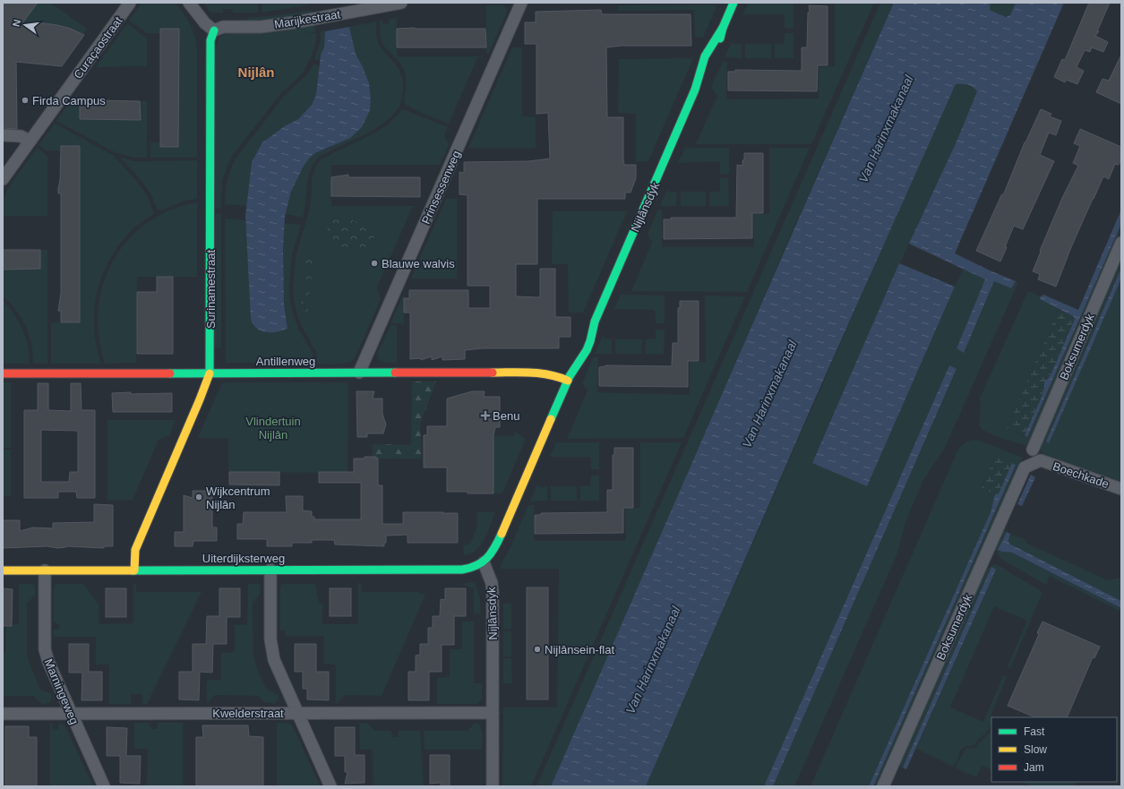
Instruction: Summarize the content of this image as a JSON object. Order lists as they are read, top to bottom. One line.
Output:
{"streets":{"street":["Marijkestraat","Curaçaostraat","Prinsessenweg","Nijlânsdyk","Surinamestraat","Boksumerdyk","Antillenweg","Boechkade","Uiterdijksterweg","Marningeweg","Kwelderstraat"]},"crossings":[["Marijkestraat","Surinamestraat"],["Prinsessenweg","Antillenweg"],["Nijlânsdyk","Antillenweg"],["Nijlânsdyk","Uiterdijksterweg"],["Nijlânsdyk","Kwelderstraat"],["Surinamestraat","Antillenweg"],["Surinamestraat","Uiterdijksterweg"],["Boksumerdyk","Boechkade"],["Uiterdijksterweg","Marningeweg"],["Marningeweg","Kwelderstraat"]],"districts":["Nijlân"],"water":["Van Harinxmakanaal"],"parks":["Vlindertuin Nijlân"],"places":{"other":["Firda Campus","Blauwe walvis","Wijkcentrum Nijlân","Nijlânsein-flat"],"health":["Benu"]},"legend":["Fast","Slow","Jam"],"north":"left"}
